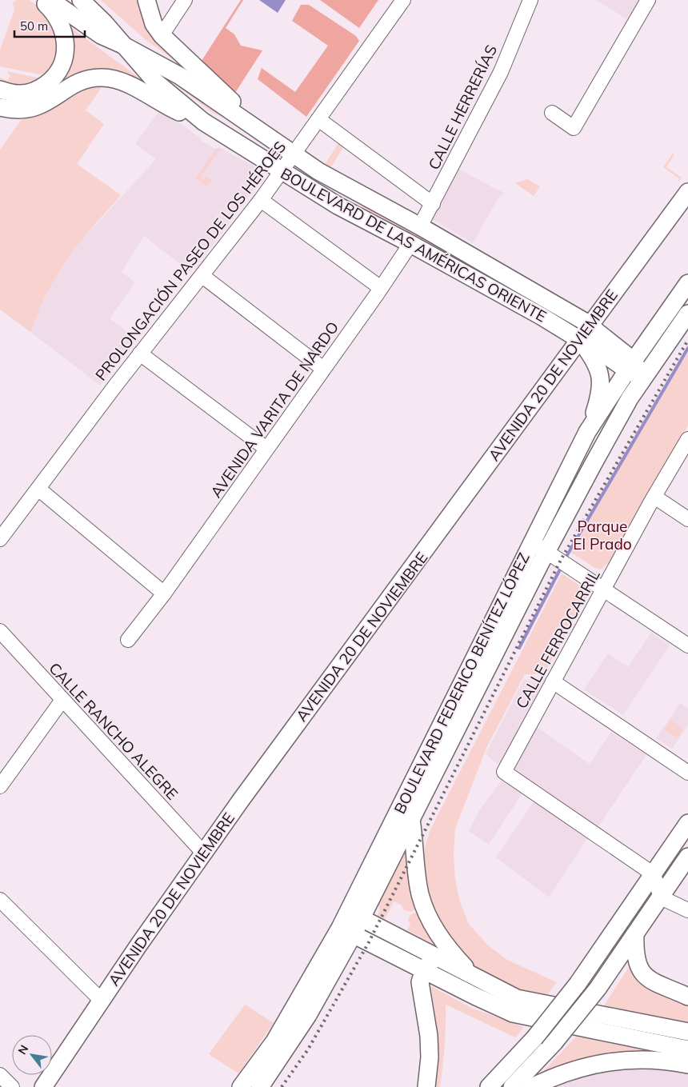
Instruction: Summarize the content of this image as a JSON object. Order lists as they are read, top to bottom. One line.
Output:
{"streets":{"main road":["BOULEVARD DE LAS AMÉRICAS ORIENTE","AVENIDA 20 DE NOVIEMBRE","BOULEVARD FEDERICO BENÍTEZ LÓPEZ"],"street":["CALLE HERRERÍAS","PROLONGACIÓN PASEO DE LOS HÉROES","AVENIDA VARITA DE NARDO","CALLE FERROCARRIL","CALLE RANCHO ALEGRE"]},"crossings":[["CALLE HERRERÍAS","BOULEVARD DE LAS AMÉRICAS ORIENTE"],["BOULEVARD DE LAS AMÉRICAS ORIENTE","PROLONGACIÓN PASEO DE LOS HÉROES"],["BOULEVARD DE LAS AMÉRICAS ORIENTE","AVENIDA 20 DE NOVIEMBRE"],["BOULEVARD DE LAS AMÉRICAS ORIENTE","AVENIDA VARITA DE NARDO"],["BOULEVARD DE LAS AMÉRICAS ORIENTE","BOULEVARD FEDERICO BENÍTEZ LÓPEZ"],["AVENIDA 20 DE NOVIEMBRE","CALLE RANCHO ALEGRE"]],"parks":["Parque El Prado"],"scale_bar":"50 m","north":"top left"}
